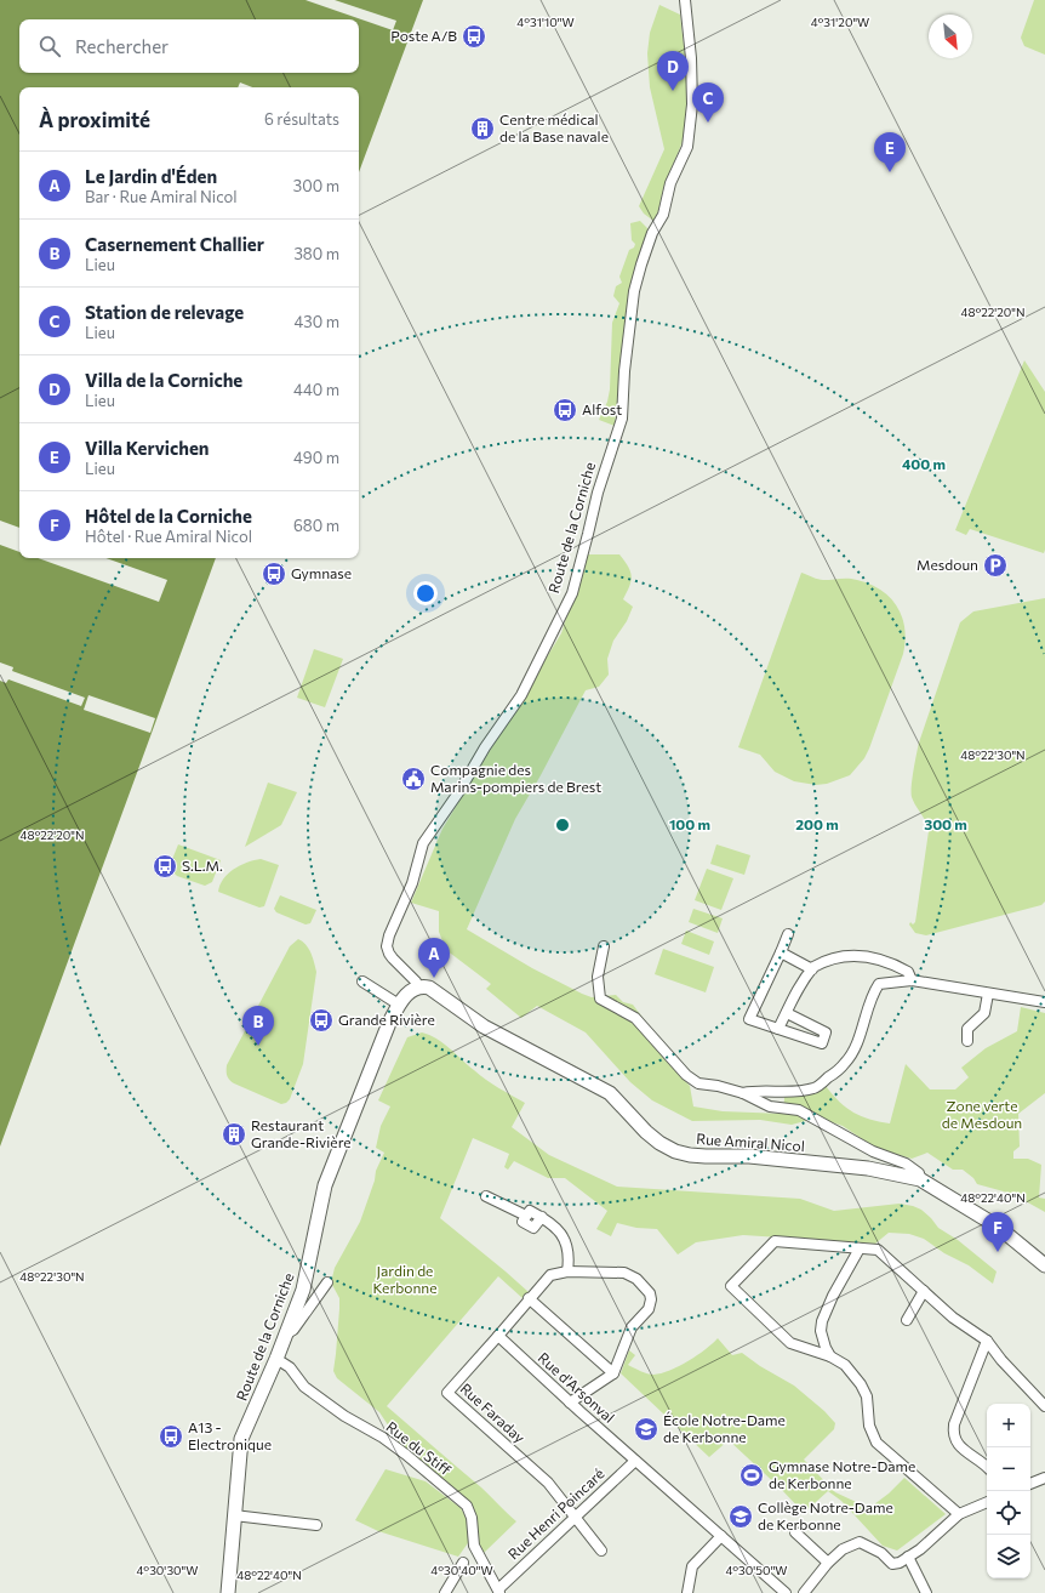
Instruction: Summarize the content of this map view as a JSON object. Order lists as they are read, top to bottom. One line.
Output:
{"streets":{"street":["Route de la Corniche","Rue Amiral Nicol","Rue d'Arsonval","Rue Faraday","Rue du Stiff","Rue Henri Poincaré"]},"crossings":[["Route de la Corniche","Rue Amiral Nicol"],["Route de la Corniche","Rue du Stiff"],["Rue d'Arsonval","Rue Faraday"],["Rue d'Arsonval","Rue Henri Poincaré"],["Rue Faraday","Rue Henri Poincaré"],["Rue du Stiff","Rue Henri Poincaré"]],"parks":["Zone verte de Mesdoun","Jardin de Kerbonne"],"places":{"bus stop":["Poste A/B","Alfost","Gymnase","S.L.M.","Grande Rivière","A13 - Electronique"],"building":["Centre médical de la Base navale","Restaurant Grande-Rivière"],"parking":["Mesdoun"],"public building":["Compagnie des Marins-pompiers de Brest"],"school or university":["École Notre-Dame de Kerbonne","Collège Notre-Dame de Kerbonne"],"sports":["Gymnase Notre-Dame de Kerbonne"]},"north":"bottom right","page":{"search":"Rechercher","pins":["D","C","E","A","B","F"],"heading":["À proximité","6 résultats"],"list":[{"mark":"A","name":"Le Jardin d'Éden","note":"Bar · Rue Amiral Nicol","value":"300 m"},{"mark":"B","name":"Casernement Challier","note":"Lieu","value":"380 m"},{"mark":"C","name":"Station de relevage","note":"Lieu","value":"430 m"},{"mark":"D","name":"Villa de la Corniche","note":"Lieu","value":"440 m"},{"mark":"E","name":"Villa Kervichen","note":"Lieu","value":"490 m"},{"mark":"F","name":"Hôtel de la Corniche","note":"Hôtel · Rue Amiral Nicol","value":"680 m"}],"map_buttons":["+","−"]},"coordinates":["4°31'10\"W","4°31'20\"W","48°22'20\"N","48°22'30\"N","48°22'40\"N","4°30'30\"W","4°30'40\"W","4°30'50\"W"],"rings":["400 m","100 m","200 m","300 m"]}
